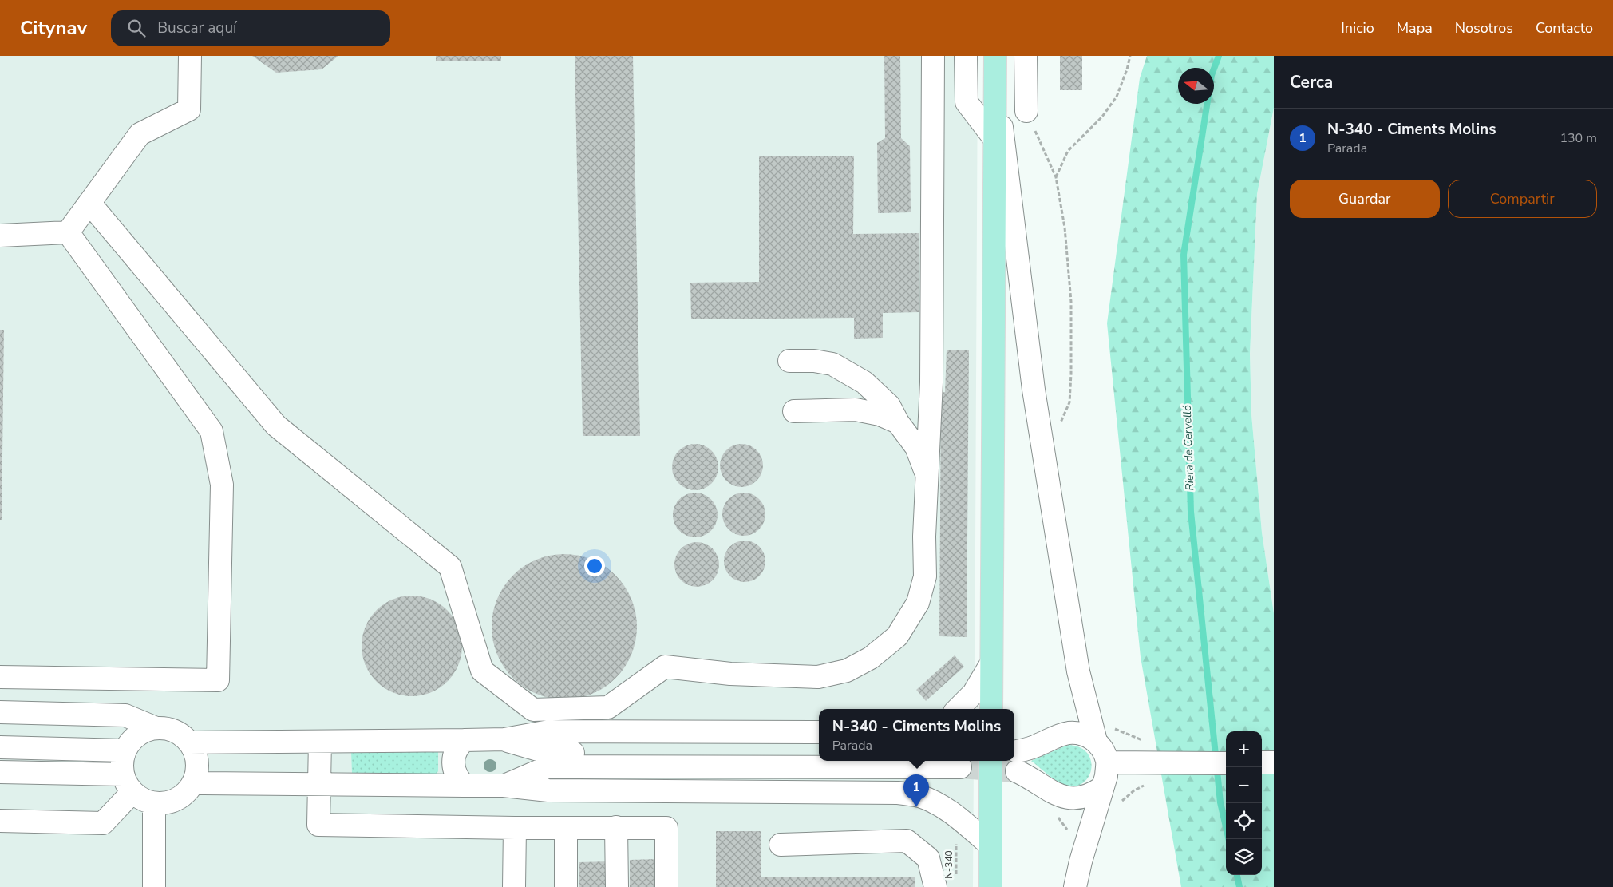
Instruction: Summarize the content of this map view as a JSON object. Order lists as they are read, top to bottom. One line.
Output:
{"streets":{"path":["N-340"]},"water":["Riera de Cervelló"],"north":"left","page":{"header":"Citynav","search":"Buscar aquí","nav":["Inicio","Mapa","Nosotros","Contacto"],"heading":"Cerca","list":[{"mark":"1","name":"N-340 - Ciments Molins","note":"Parada","value":"130 m"}],"buttons":["Guardar","Compartir"],"popup":["N-340 - Ciments Molins","Parada"],"map_buttons":["+","−"],"pins":"1"}}
